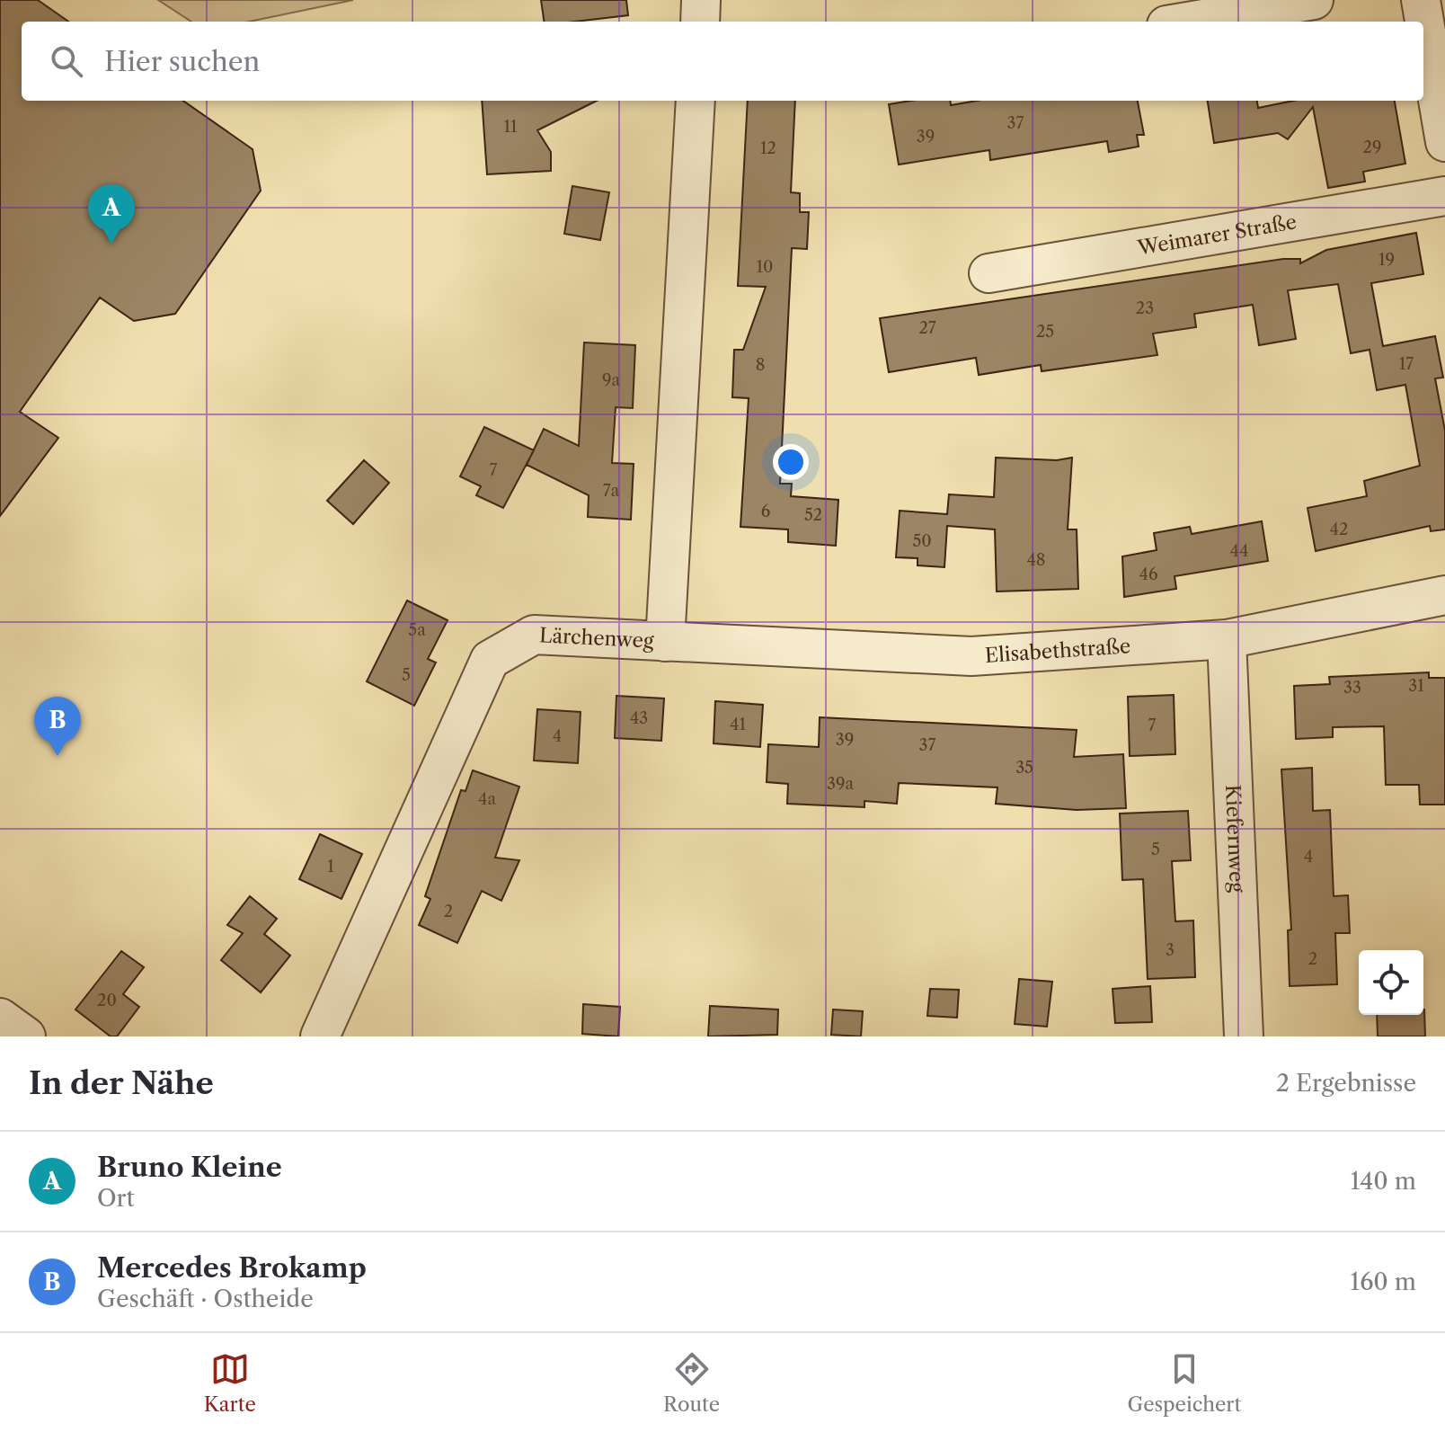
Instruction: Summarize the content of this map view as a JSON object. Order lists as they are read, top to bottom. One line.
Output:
{"streets":{"street":["Weimarer Straße","Lärchenweg","Elisabethstraße","Kiefernweg"]},"crossings":[["Lärchenweg","Elisabethstraße"],["Elisabethstraße","Kiefernweg"]],"house_numbers":["37","11","39","29","12","19","10","23","27","25","17","8","9a","7","7a","6","52","42","50","44","48","46","5a","5","31","33","43","41","7","4","39","37","35","39a","4a","5","4","1","2","3","2","20"],"page":{"search":"Hier suchen","pins":["A","B"],"heading":["In der Nähe","2 Ergebnisse"],"list":[{"mark":"A","name":"Bruno Kleine","note":"Ort","value":"140 m"},{"mark":"B","name":"Mercedes Brokamp","note":"Geschäft · Ostheide","value":"160 m"}],"nav":["Karte","Route","Gespeichert"]}}
